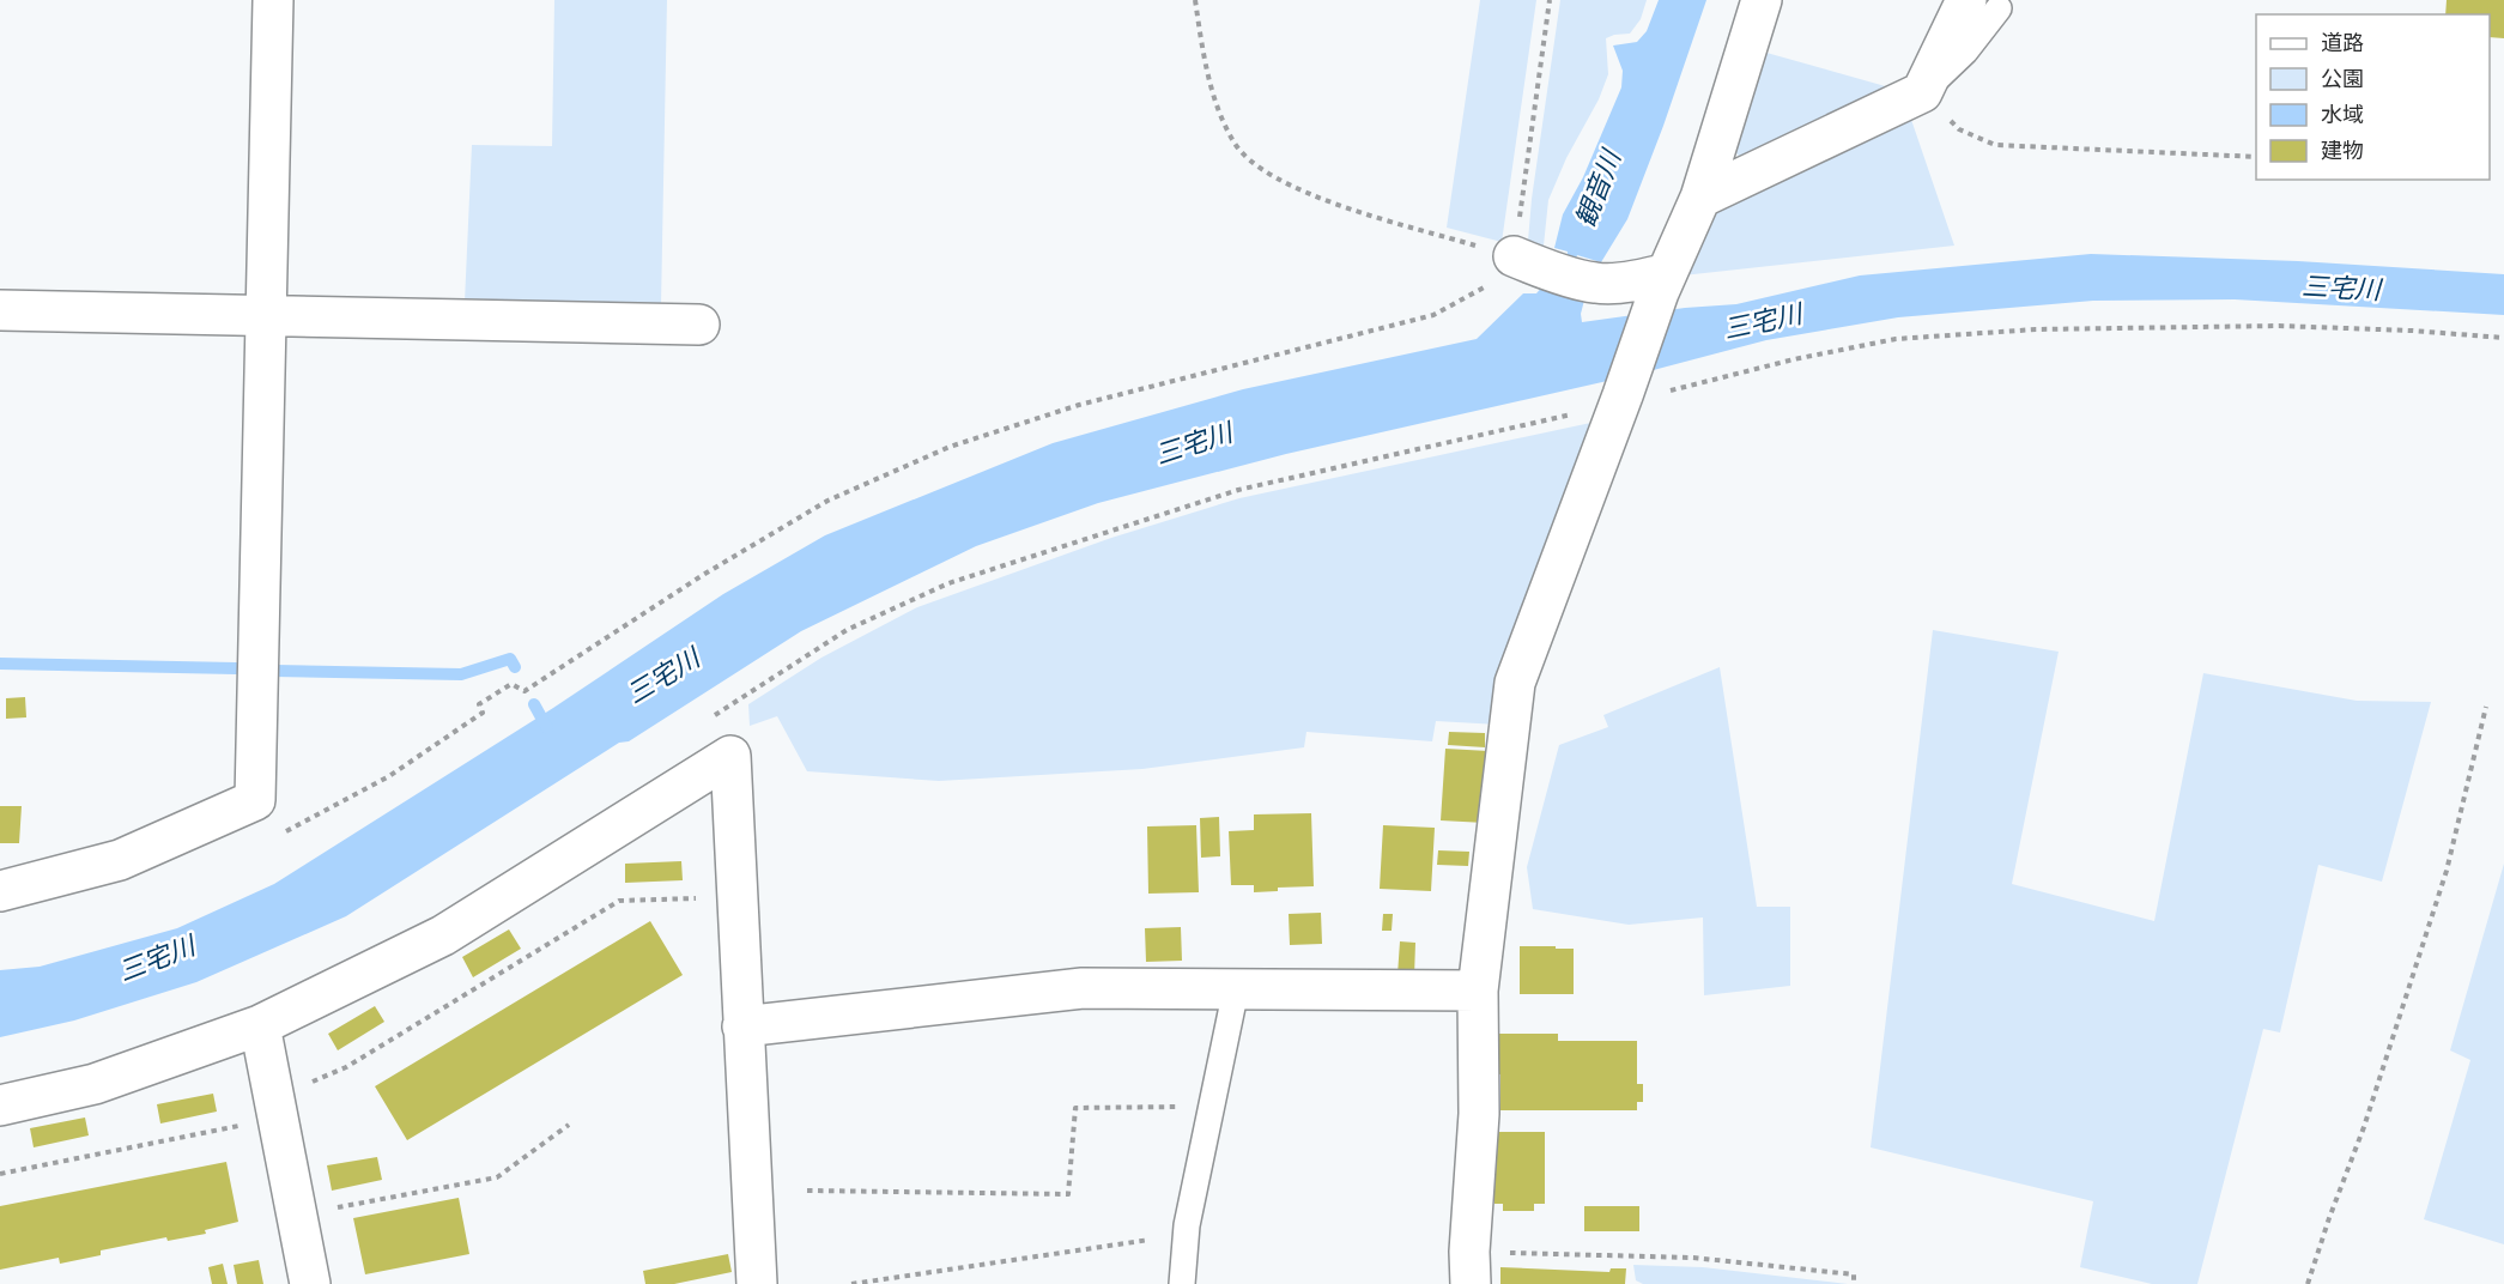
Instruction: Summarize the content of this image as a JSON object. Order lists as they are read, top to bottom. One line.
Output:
{"water":["観音川","三宅川"],"legend":["道路","公園","水域","建物"]}
